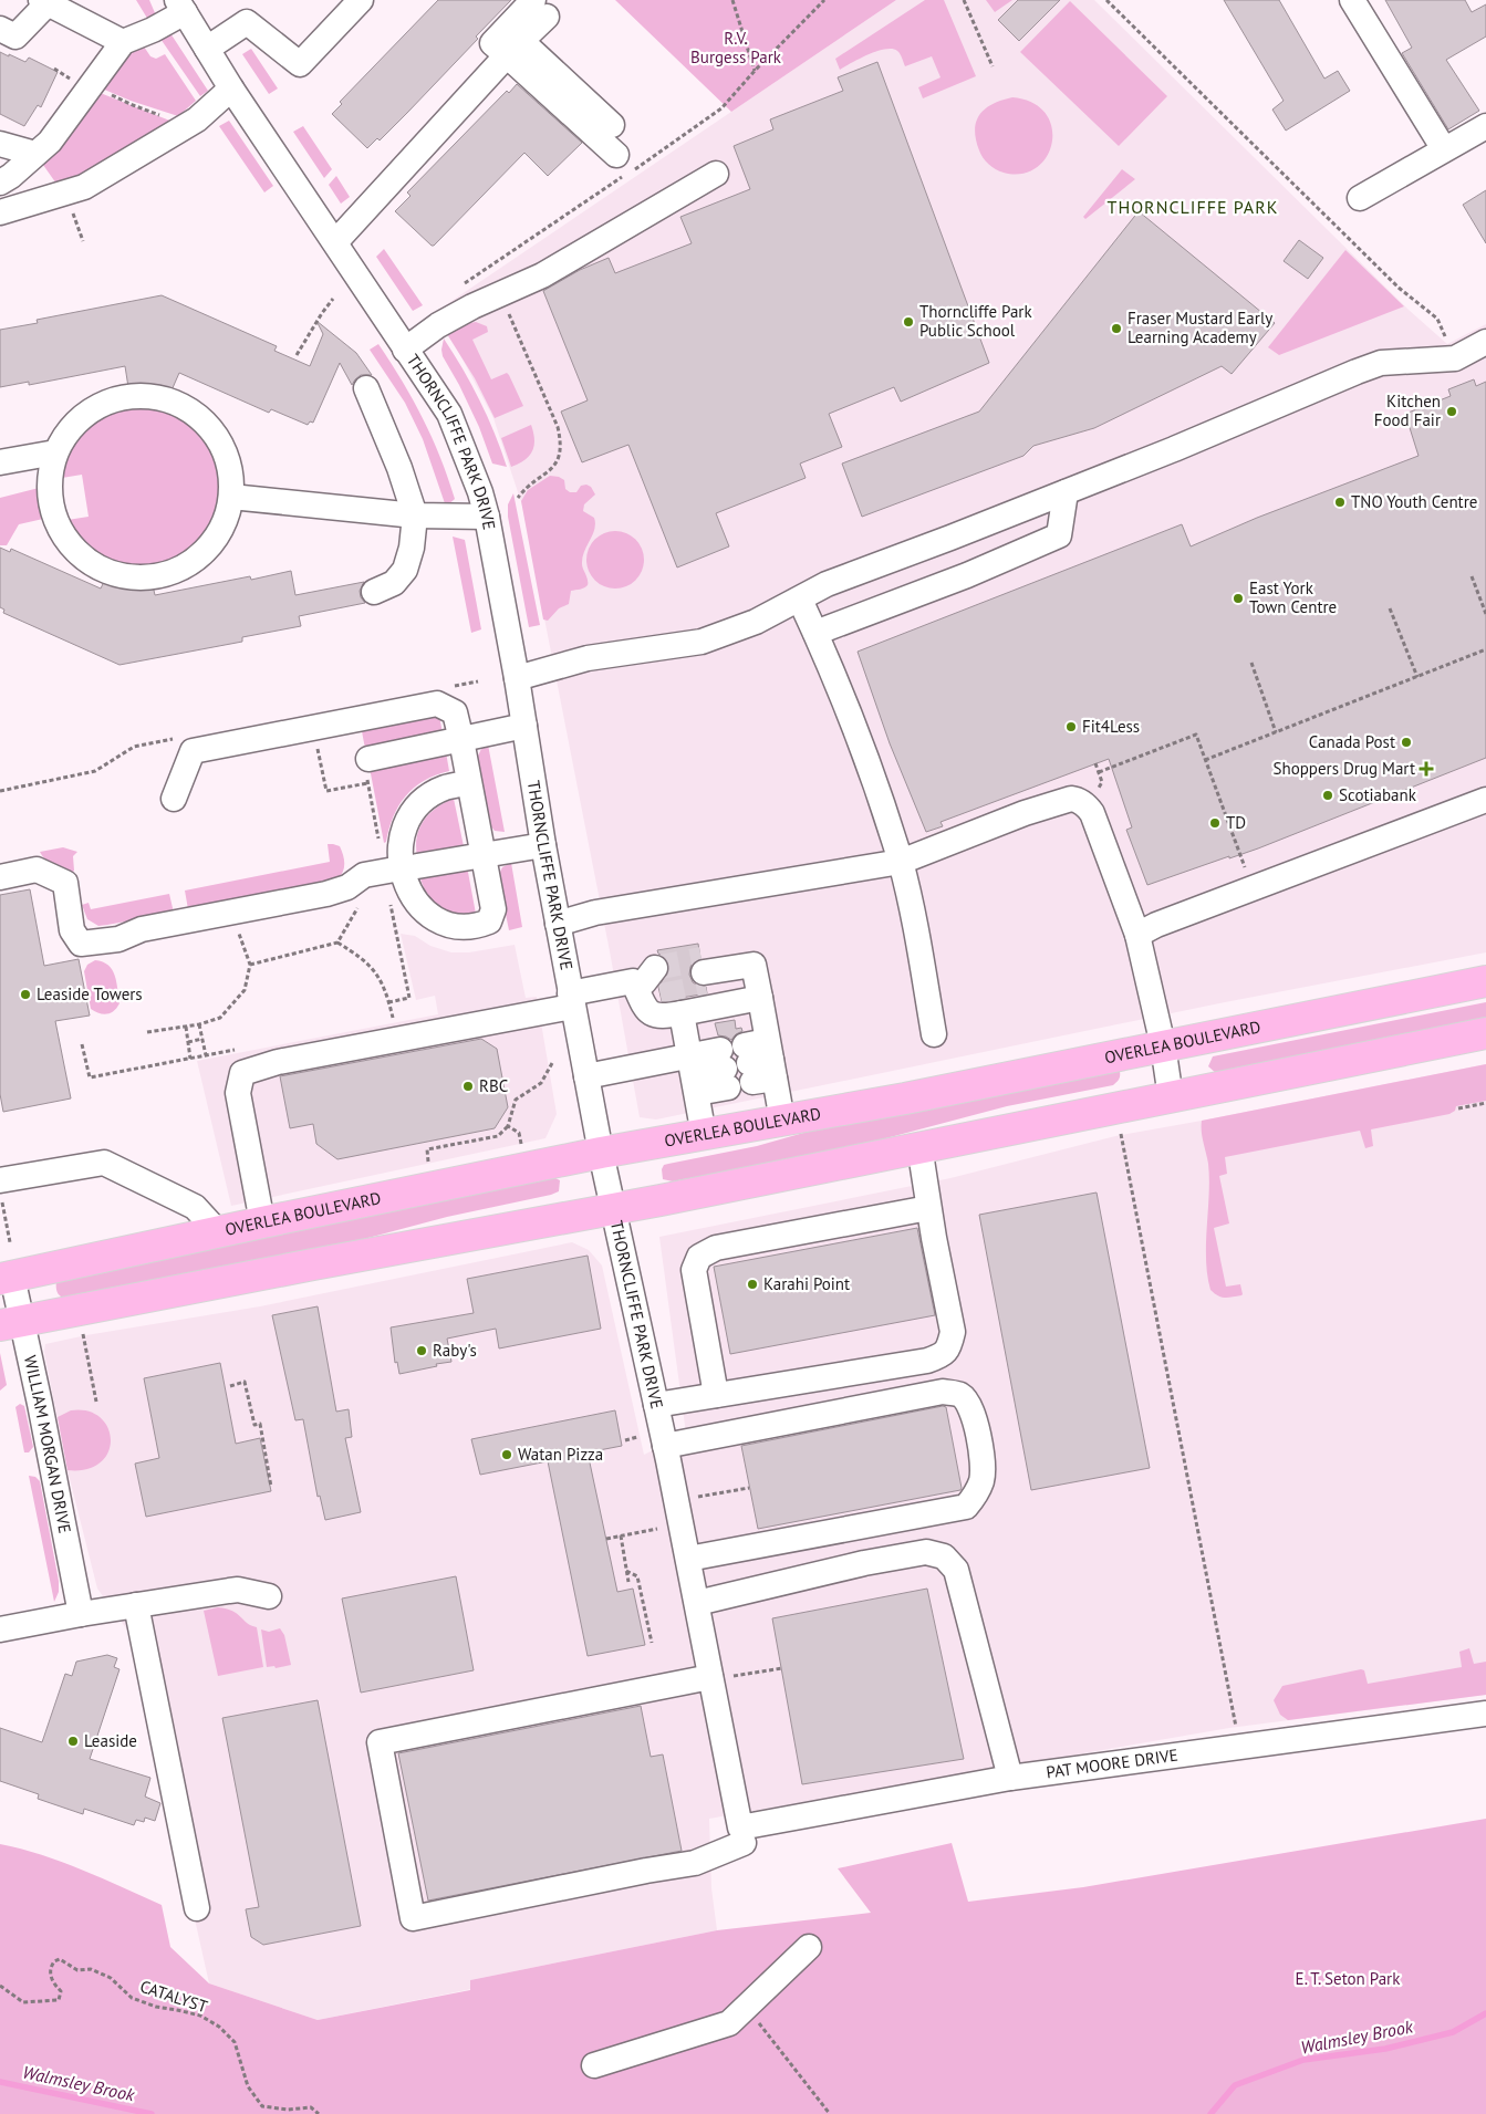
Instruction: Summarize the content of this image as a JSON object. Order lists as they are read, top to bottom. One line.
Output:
{"streets":{"main road":["OVERLEA BOULEVARD"],"street":["THORNCLIFFE PARK DRIVE","WILLIAM MORGAN DRIVE","PAT MOORE DRIVE"],"path":["CATALYST"]},"crossings":[["THORNCLIFFE PARK DRIVE","OVERLEA BOULEVARD"],["THORNCLIFFE PARK DRIVE","PAT MOORE DRIVE"],["OVERLEA BOULEVARD","WILLIAM MORGAN DRIVE"]],"districts":["THORNCLIFFE PARK"],"water":["Walmsley Brook"],"parks":["R.V. Burgess Park","E. T. Seton Park"],"places":{"other":["Thorncliffe Park Public School","Fraser Mustard Early Learning Academy","Kitchen Food Fair","TNO Youth Centre","East York Town Centre","Fit4Less","Canada Post","Scotiabank","TD","Leaside Towers","RBC","Karahi Point","Raby's","Watan Pizza","Leaside"],"health":["Shoppers Drug Mart"]}}
